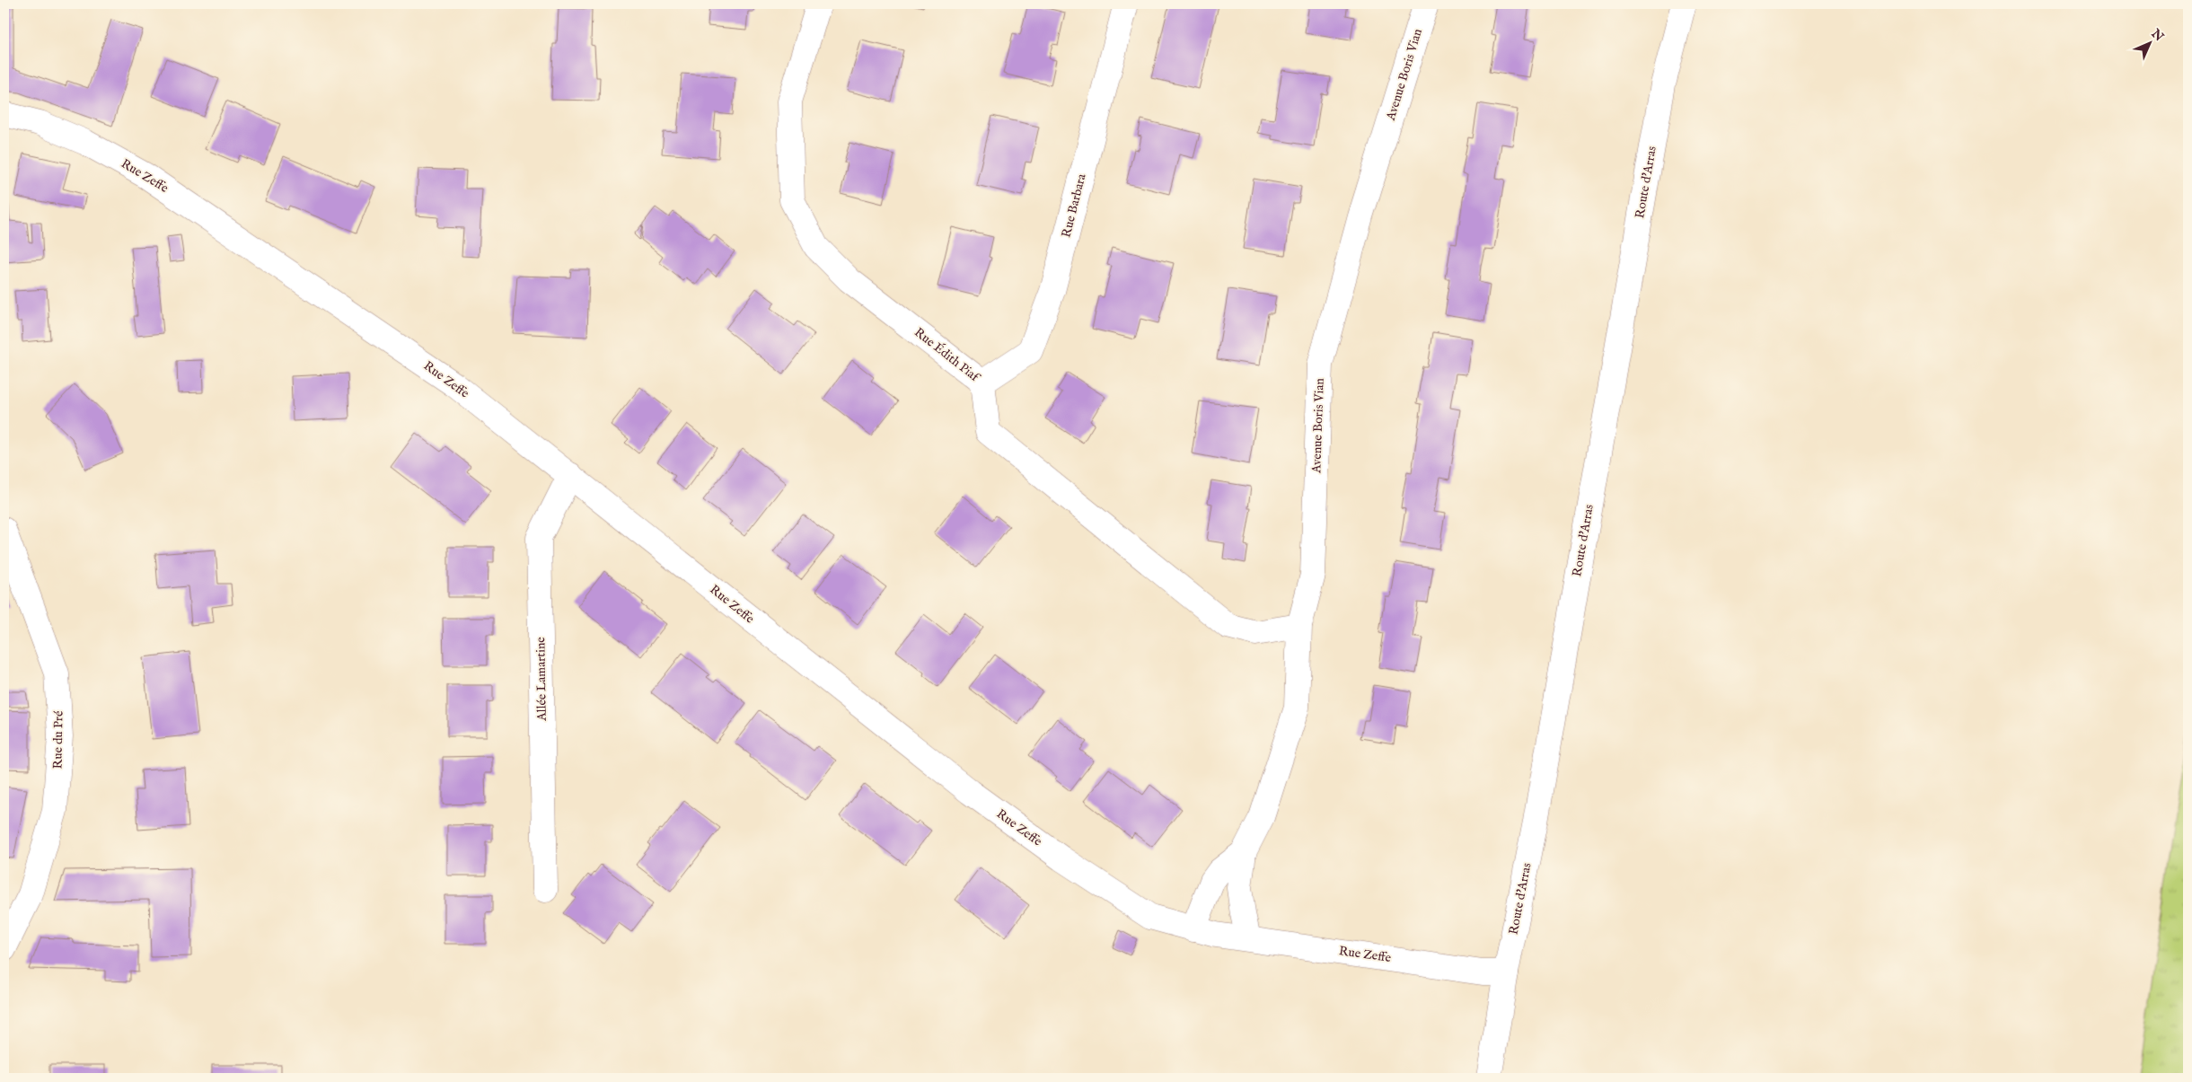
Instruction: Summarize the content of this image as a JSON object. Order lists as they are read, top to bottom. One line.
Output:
{"streets":{"street":["Avenue Boris Vian","Rue Zeffe","Route d'Arras","Rue Barbara","Rue Édith Piaf","Allée Lamartine","Rue du Pré"]},"crossings":[["Avenue Boris Vian","Rue Zeffe"],["Avenue Boris Vian","Rue Édith Piaf"],["Rue Zeffe","Route d'Arras"],["Rue Zeffe","Allée Lamartine"],["Rue Barbara","Rue Édith Piaf"]],"north":"top right"}
